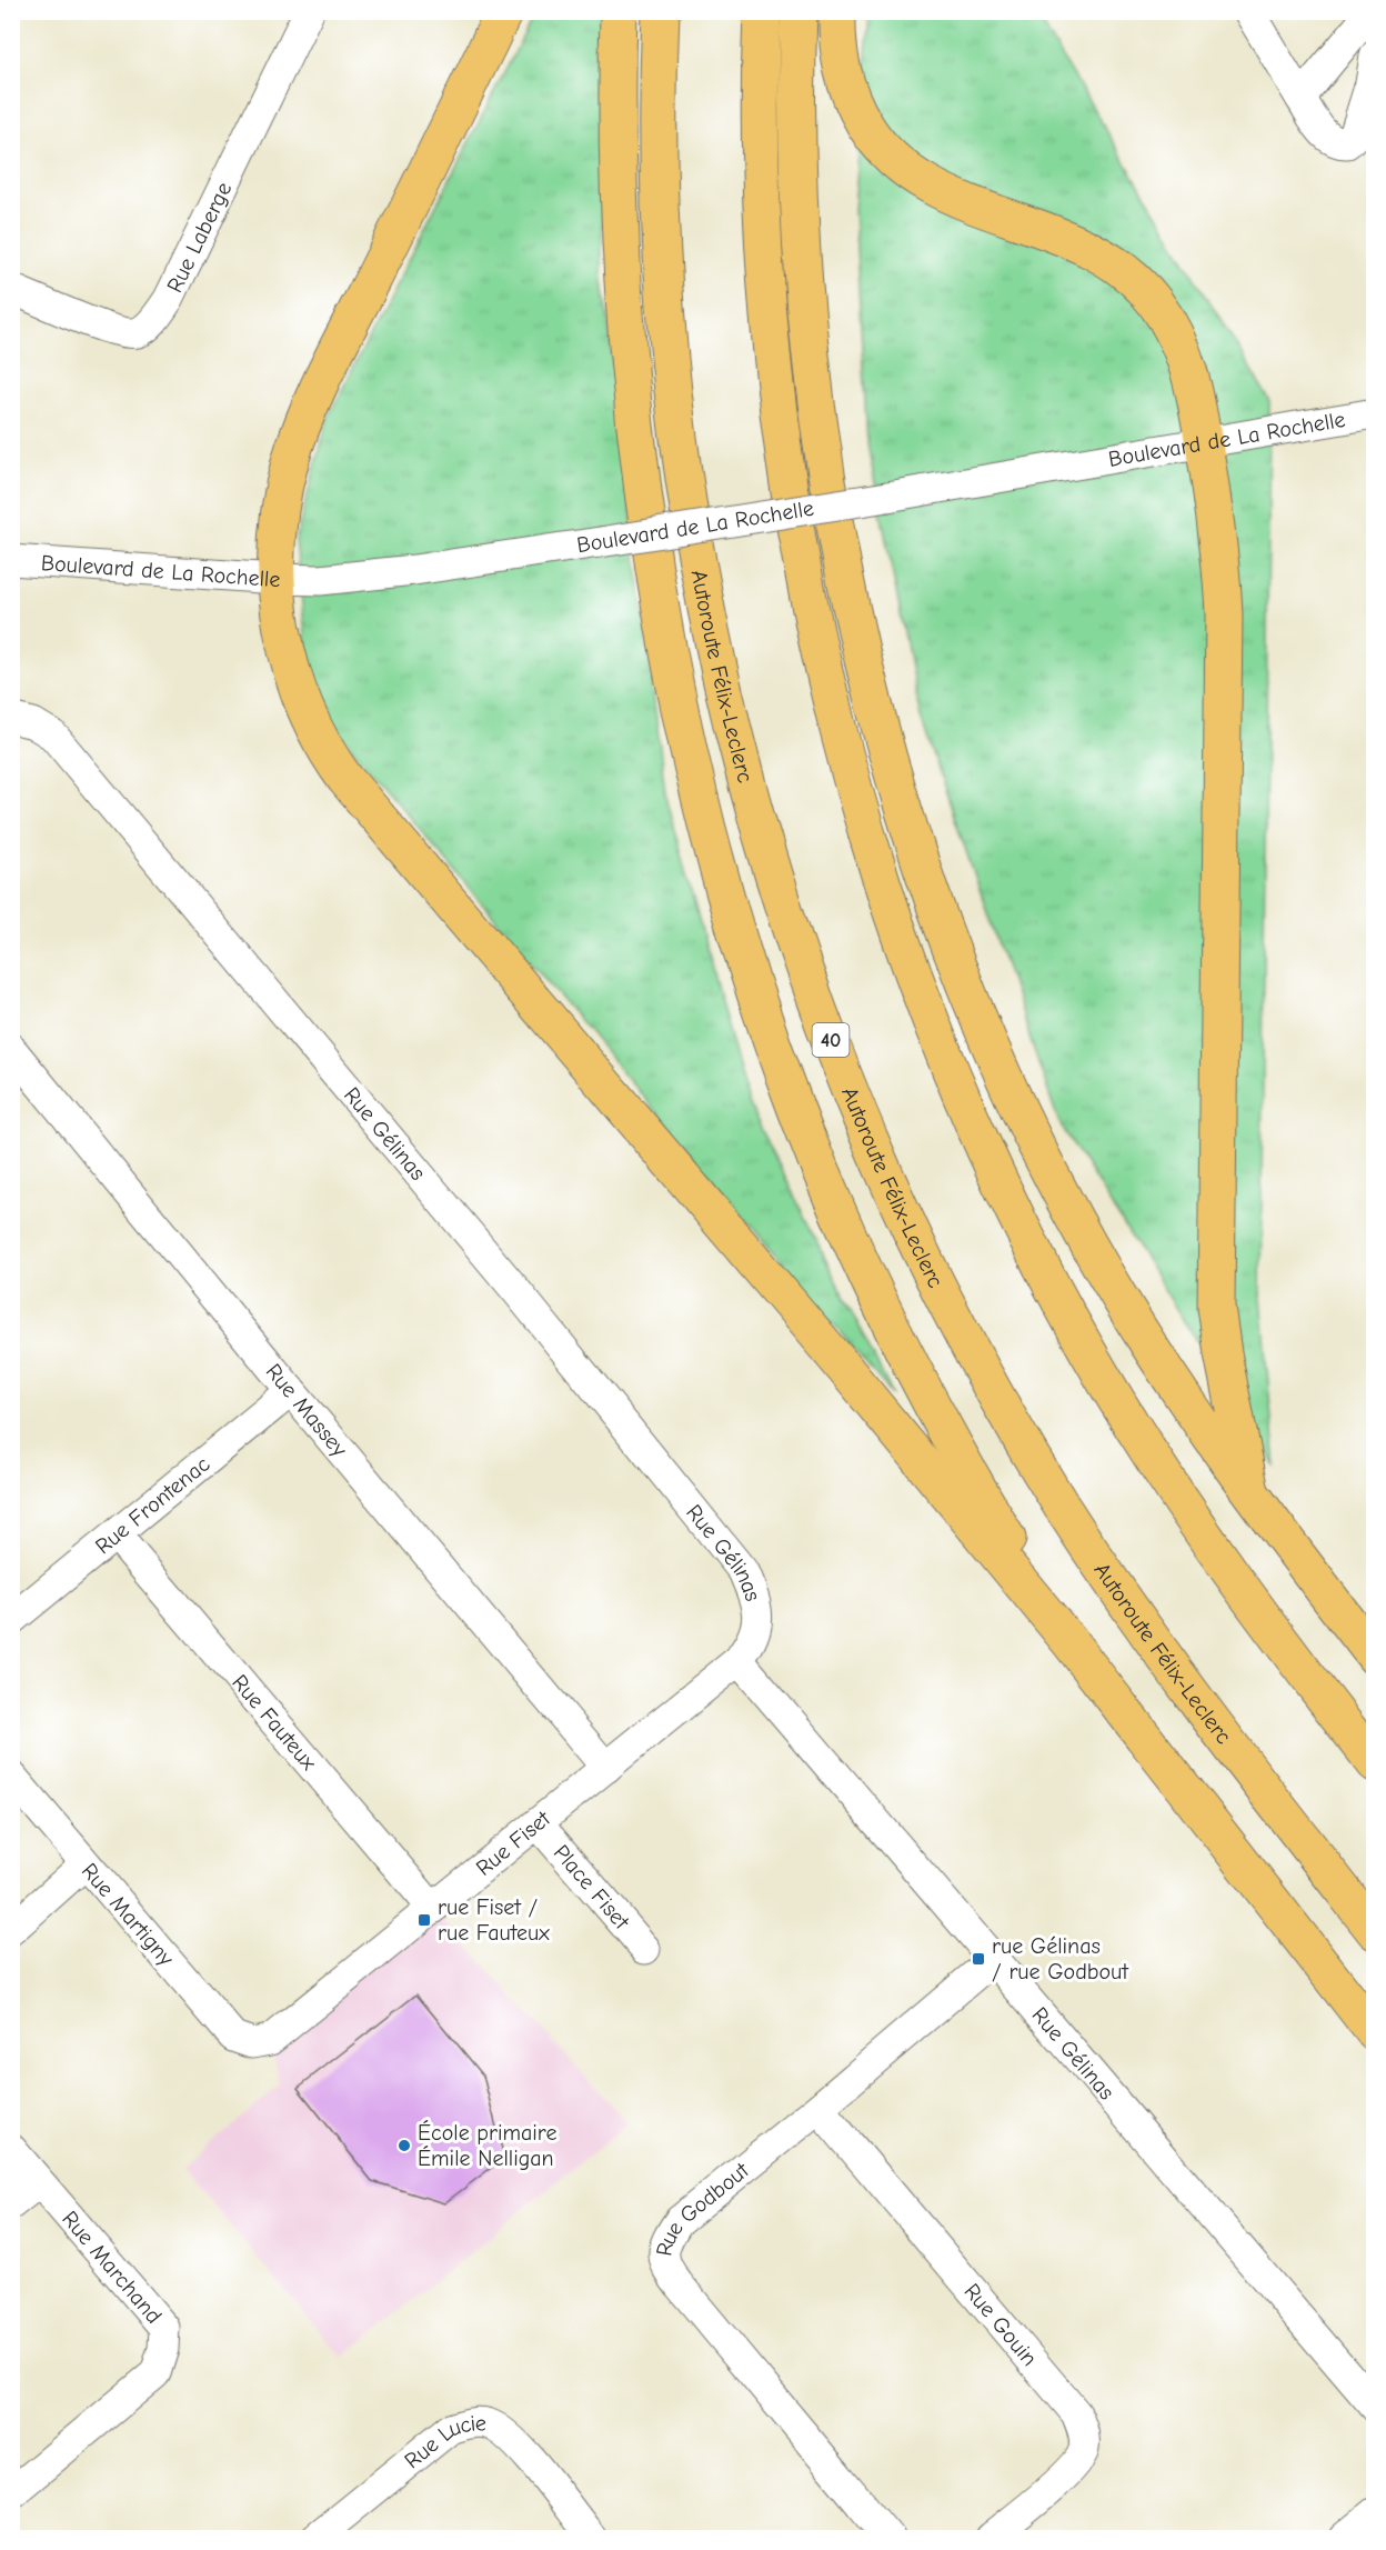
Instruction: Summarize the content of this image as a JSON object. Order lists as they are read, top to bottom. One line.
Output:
{"streets":{"highway":["Autoroute Félix-Leclerc","40"],"street":["Rue Laberge","Boulevard de La Rochelle","Rue Gélinas","Rue Massey","Rue Frontenac","Rue Fauteux","Rue Fiset","Place Fiset","Rue Martigny","Rue Godbout","Rue Marchand","Rue Gouin","Rue Lucie"]},"crossings":[["Rue Gélinas","Rue Fiset"],["Rue Gélinas","Rue Godbout"],["Rue Massey","Rue Frontenac"],["Rue Massey","Rue Fiset"],["Rue Frontenac","Rue Fauteux"],["Rue Fauteux","Rue Fiset"],["Rue Fiset","Place Fiset"],["Rue Fiset","Rue Martigny"],["Rue Godbout","Rue Gouin"]],"places":{"transit":["rue Fiset / rue Fauteux","rue Gélinas / rue Godbout"],"other":["École primaire Émile Nelligan"]}}
